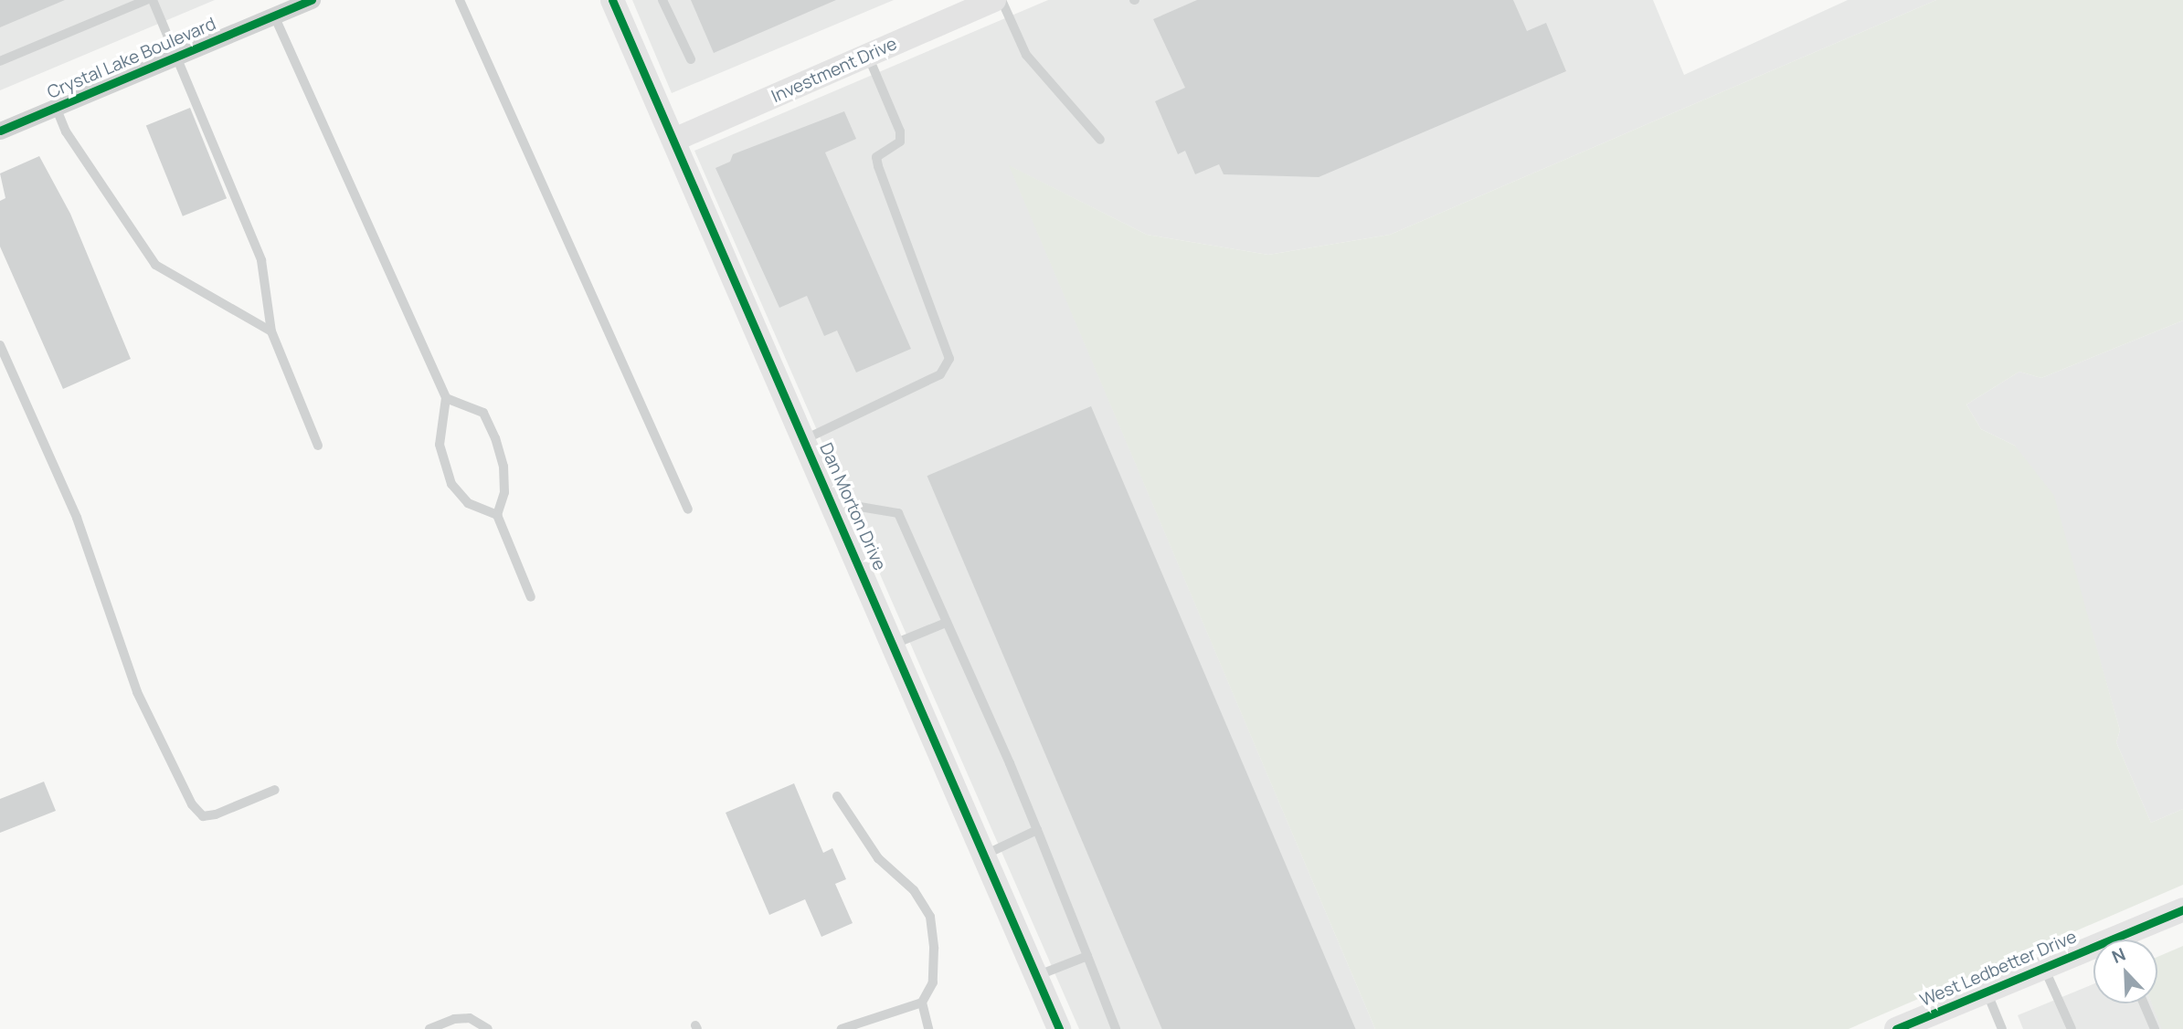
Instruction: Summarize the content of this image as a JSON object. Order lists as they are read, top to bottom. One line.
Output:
{"streets":{"street":["Crystal Lake Boulevard","Investment Drive","Dan Morton Drive","West Ledbetter Drive"]},"crossings":[["Investment Drive","Dan Morton Drive"]],"north":"top left"}
